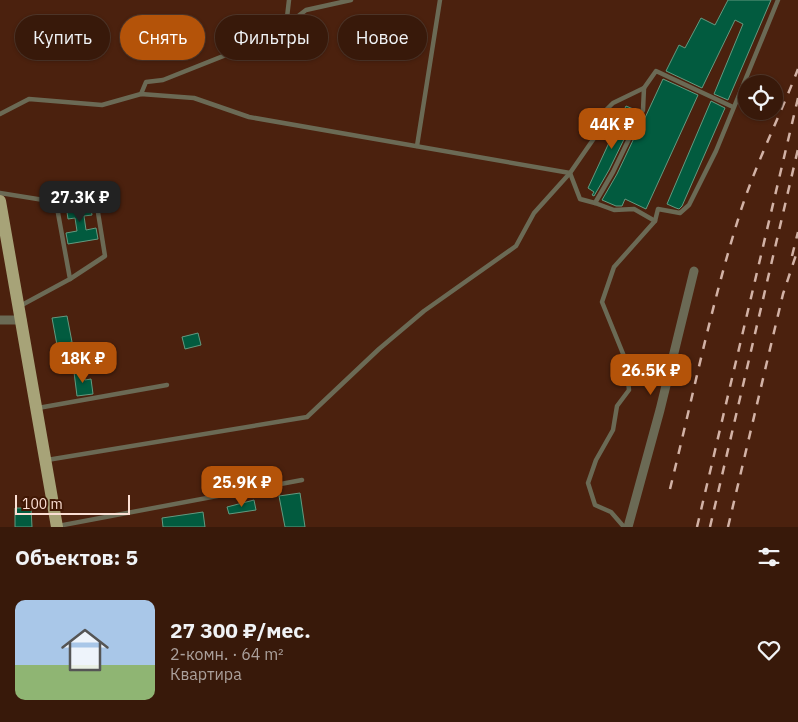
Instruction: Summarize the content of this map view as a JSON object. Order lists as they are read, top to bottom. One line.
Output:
{"scale_bar":"100 m","page":{"chip":["Купить","Снять","Фильтры","Новое"],"price":["44K ₽","27.3K ₽","18K ₽","26.5K ₽","25.9K ₽"],"scale":"100 m","heading":"Объектов: 5","list":[{"name":"27 300 ₽/мес.","note":"2-комн. · 64 m² · Квартира"}]}}
